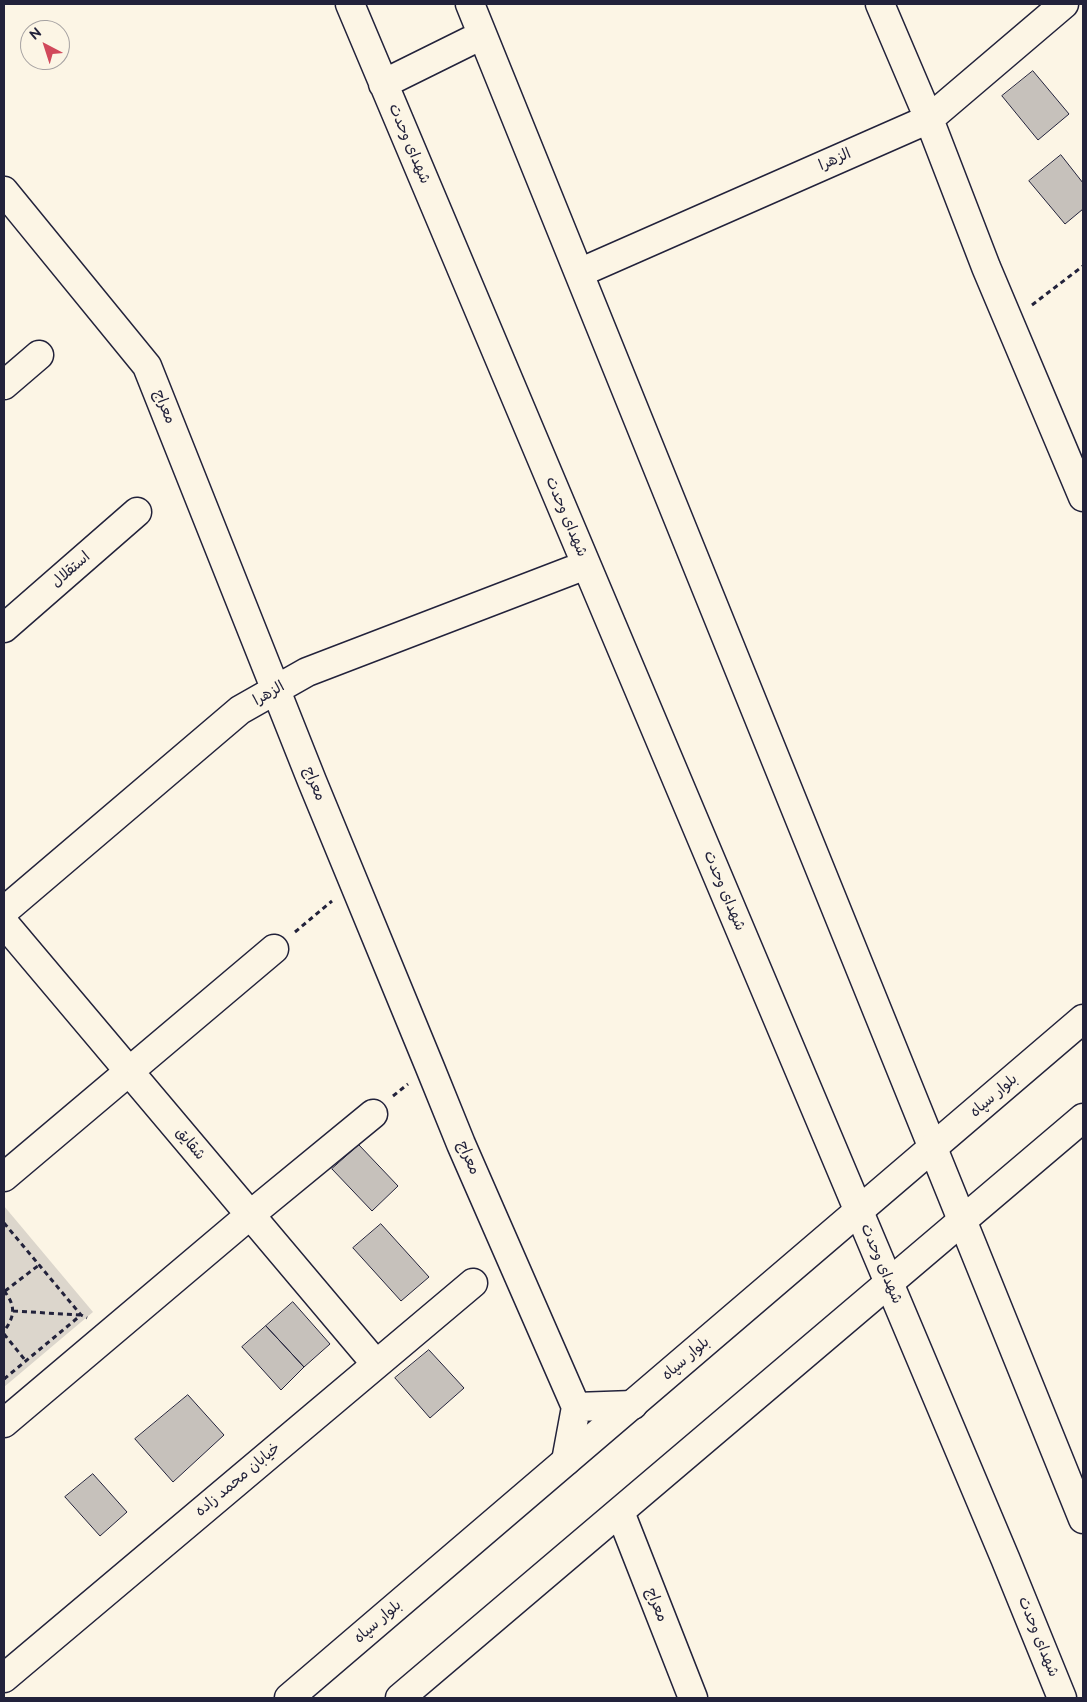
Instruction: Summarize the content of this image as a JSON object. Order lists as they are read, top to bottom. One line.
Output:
{"streets":{"street":["شهدای وحدت","الزهرا","معراج","استقلال","بلوار سپاه","شقایق","خیابان محمد زاده"]},"crossings":[["شهدای وحدت","الزهرا"],["شهدای وحدت","بلوار سپاه"],["الزهرا","معراج"],["شقایق","خیابان محمد زاده"]],"north":"top left"}
